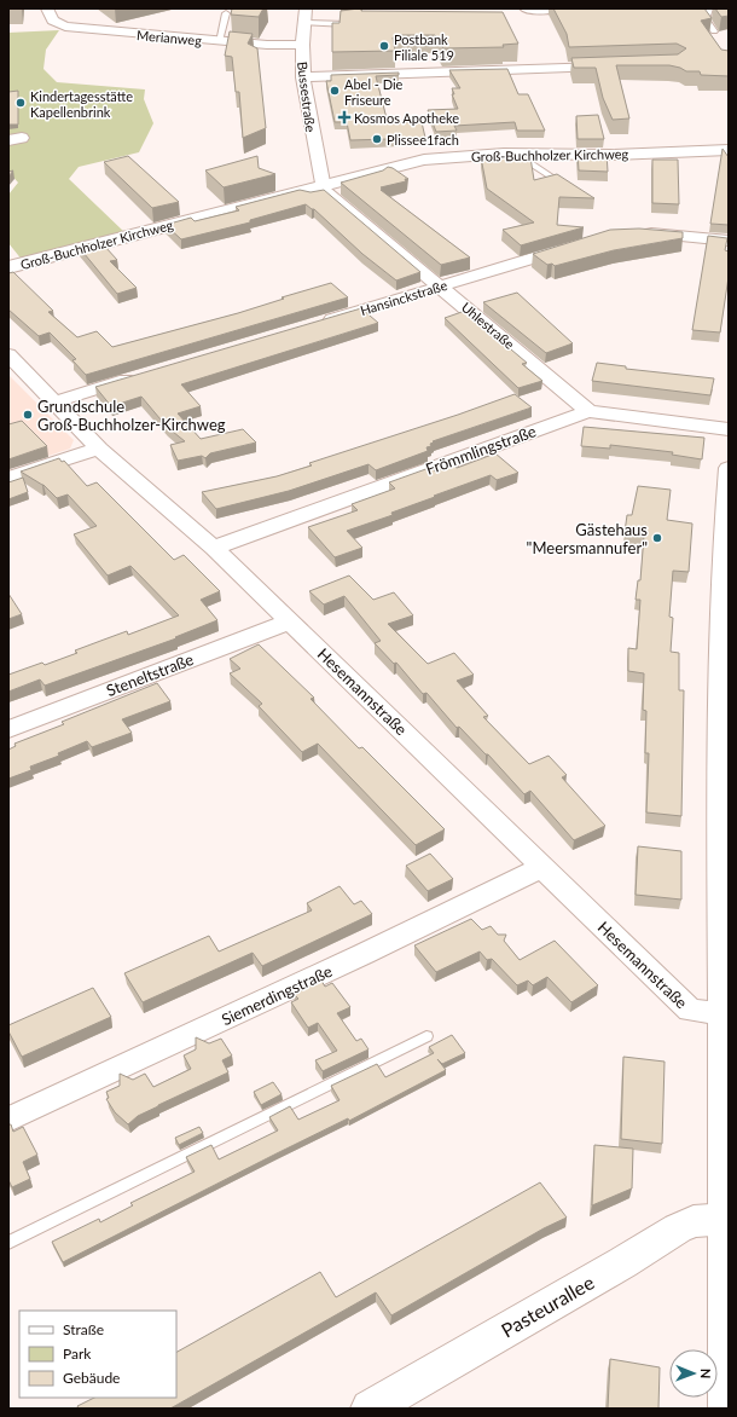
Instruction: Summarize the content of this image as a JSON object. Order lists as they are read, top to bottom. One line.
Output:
{"streets":{"street":["Merianweg","Bussestraße","Groß-Buchholzer Kirchweg","Hansinckstraße","Uhlestraße","Frömmlingstraße","Steneltstraße","Hesemannstraße","Siemerdingstraße","Pasteurallee"]},"crossings":[["Merianweg","Bussestraße"],["Bussestraße","Groß-Buchholzer Kirchweg"],["Bussestraße","Uhlestraße"],["Groß-Buchholzer Kirchweg","Uhlestraße"],["Hansinckstraße","Uhlestraße"],["Uhlestraße","Frömmlingstraße"],["Frömmlingstraße","Hesemannstraße"],["Steneltstraße","Hesemannstraße"],["Hesemannstraße","Siemerdingstraße"]],"places":{"other":["Postbank Filiale 519","Abel - Die Friseure","Kindertagesstätte Kapellenbrink","Plissee1fach","Grundschule Groß-Buchholzer-Kirchweg","Gästehaus \"Meersmannufer\""],"health":["Kosmos Apotheke"]},"legend":["Straße","Park","Gebäude"],"north":"right"}
